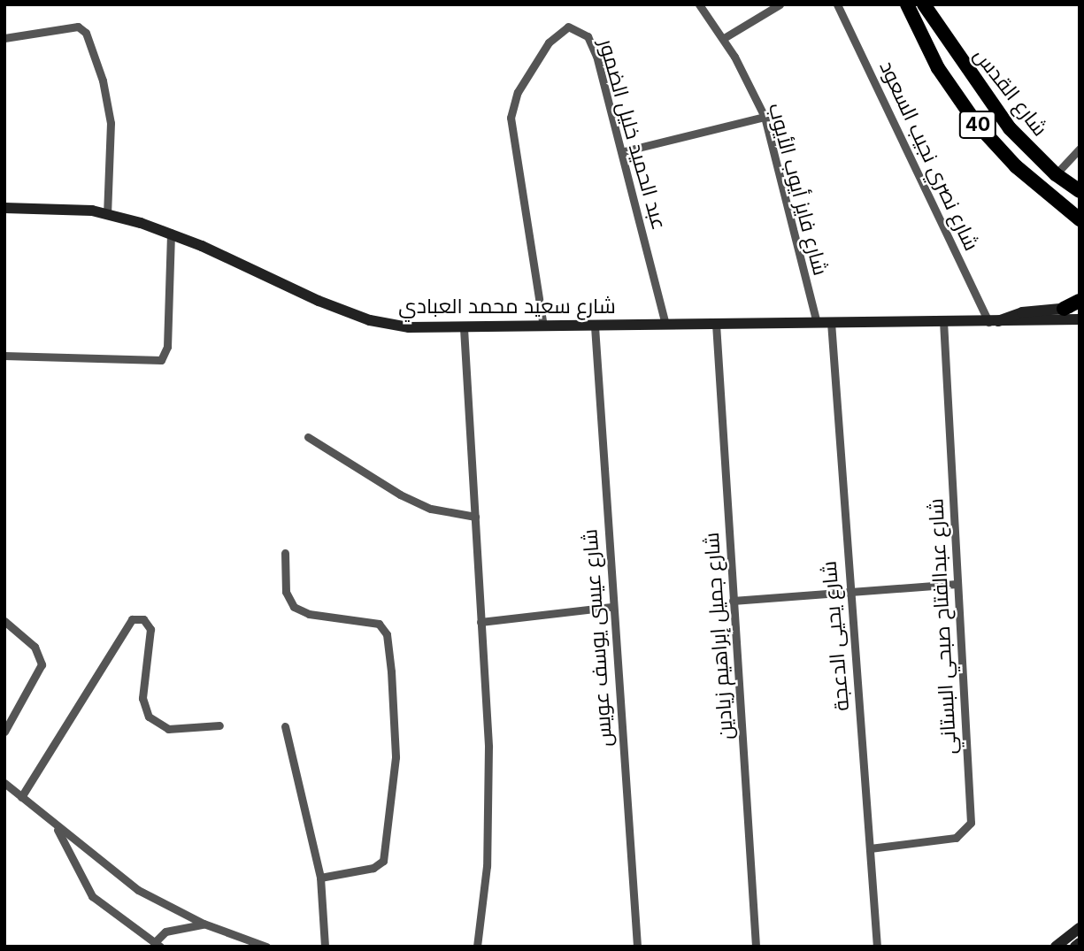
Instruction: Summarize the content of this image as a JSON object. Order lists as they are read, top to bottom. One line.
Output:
{"streets":{"highway":["شارع القدس","40"],"street":["عبد الحميد خليل الضمور","شارع نصري نجيب السعود","شارع فايز أيوب الأيوب","شارع سعيد محمد العبادي","شارع عبدالفتاح صبحي البستاني","شارع جميل إبراهيم زيادين","شارع يحيى الدعجة","شارع عيسى يوسف عويس"]},"crossings":[["عبد الحميد خليل الضمور","شارع سعيد محمد العبادي"],["شارع نصري نجيب السعود","شارع سعيد محمد العبادي"],["شارع فايز أيوب الأيوب","شارع سعيد محمد العبادي"],["شارع سعيد محمد العبادي","شارع عبدالفتاح صبحي البستاني"],["شارع سعيد محمد العبادي","شارع جميل إبراهيم زيادين"],["شارع سعيد محمد العبادي","شارع يحيى الدعجة"],["شارع سعيد محمد العبادي","شارع عيسى يوسف عويس"],["شارع عبدالفتاح صبحي البستاني","شارع يحيى الدعجة"]]}
